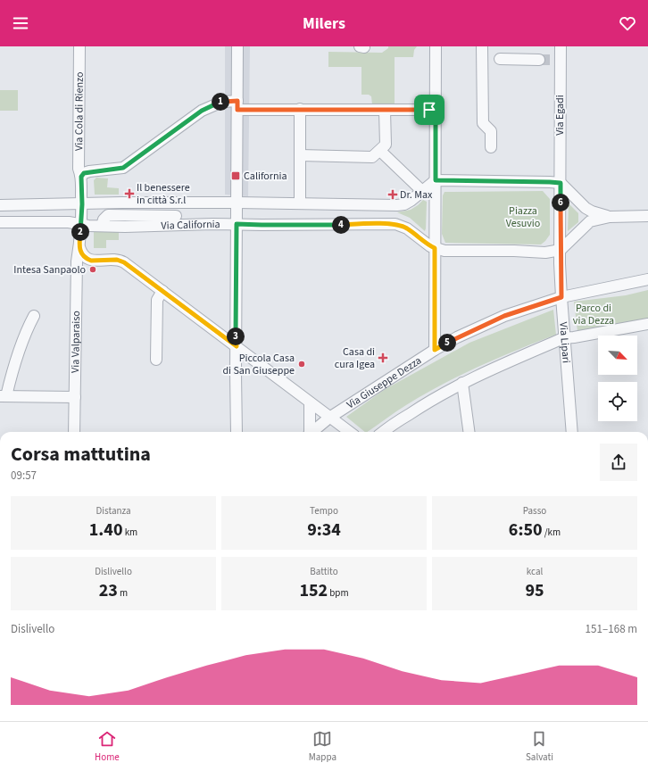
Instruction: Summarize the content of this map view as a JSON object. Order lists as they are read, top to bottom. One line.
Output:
{"streets":{"street":["Via Cola di Rienzo","Via Egadi","Via California","Via Valparaiso","Via Lipari","Via Giuseppe Dezza"]},"crossings":[["Via Cola di Rienzo","Via California"],["Via Cola di Rienzo","Via Valparaiso"],["Via California","Via Valparaiso"],["Via Lipari","Via Giuseppe Dezza"]],"parks":["Piazza Vesuvio","Parco di via Dezza"],"places":{"transit":["California"],"health":["Il benessere in città S.r.l","Dr. Max","Casa di cura Igea"],"other":["Intesa Sanpaolo","Piccola Casa di San Giuseppe"]},"north":"bottom right","page":{"header":"Milers","pins":["1","6","4","2","3","5"],"heading":["Corsa mattutina","09:57"],"stats":[["Distanza","1.40 km"],["Tempo","9:34"],["Passo","6:50 /km"],["Dislivello","23 m"],["Battito","152 bpm"],["kcal","95"]],"chart":["Dislivello","151–168 m"],"tabs":["Home","Mappa","Salvati"]}}
